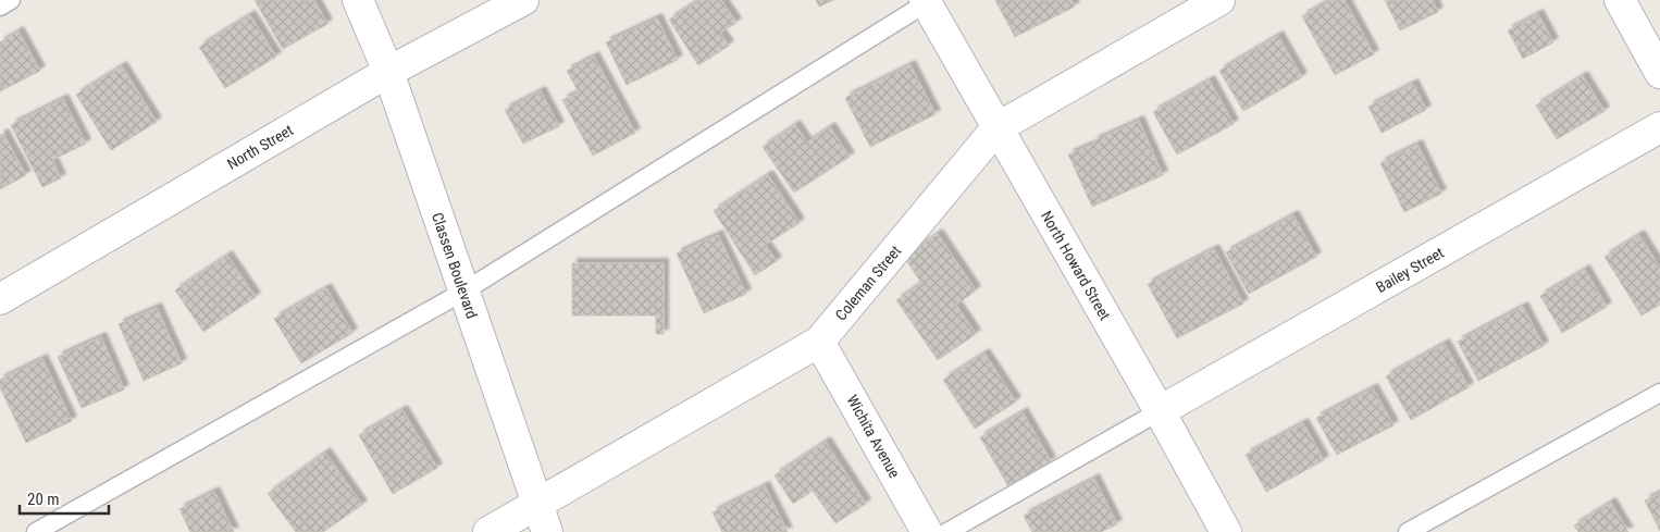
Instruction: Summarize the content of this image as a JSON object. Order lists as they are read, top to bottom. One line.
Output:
{"streets":{"street":["North Street","Classen Boulevard","North Howard Street","Bailey Street","Coleman Street","Wichita Avenue"]},"crossings":[["North Street","Classen Boulevard"],["Classen Boulevard","Coleman Street"],["North Howard Street","Bailey Street"],["North Howard Street","Coleman Street"],["Coleman Street","Wichita Avenue"]],"scale_bar":"20 m"}
